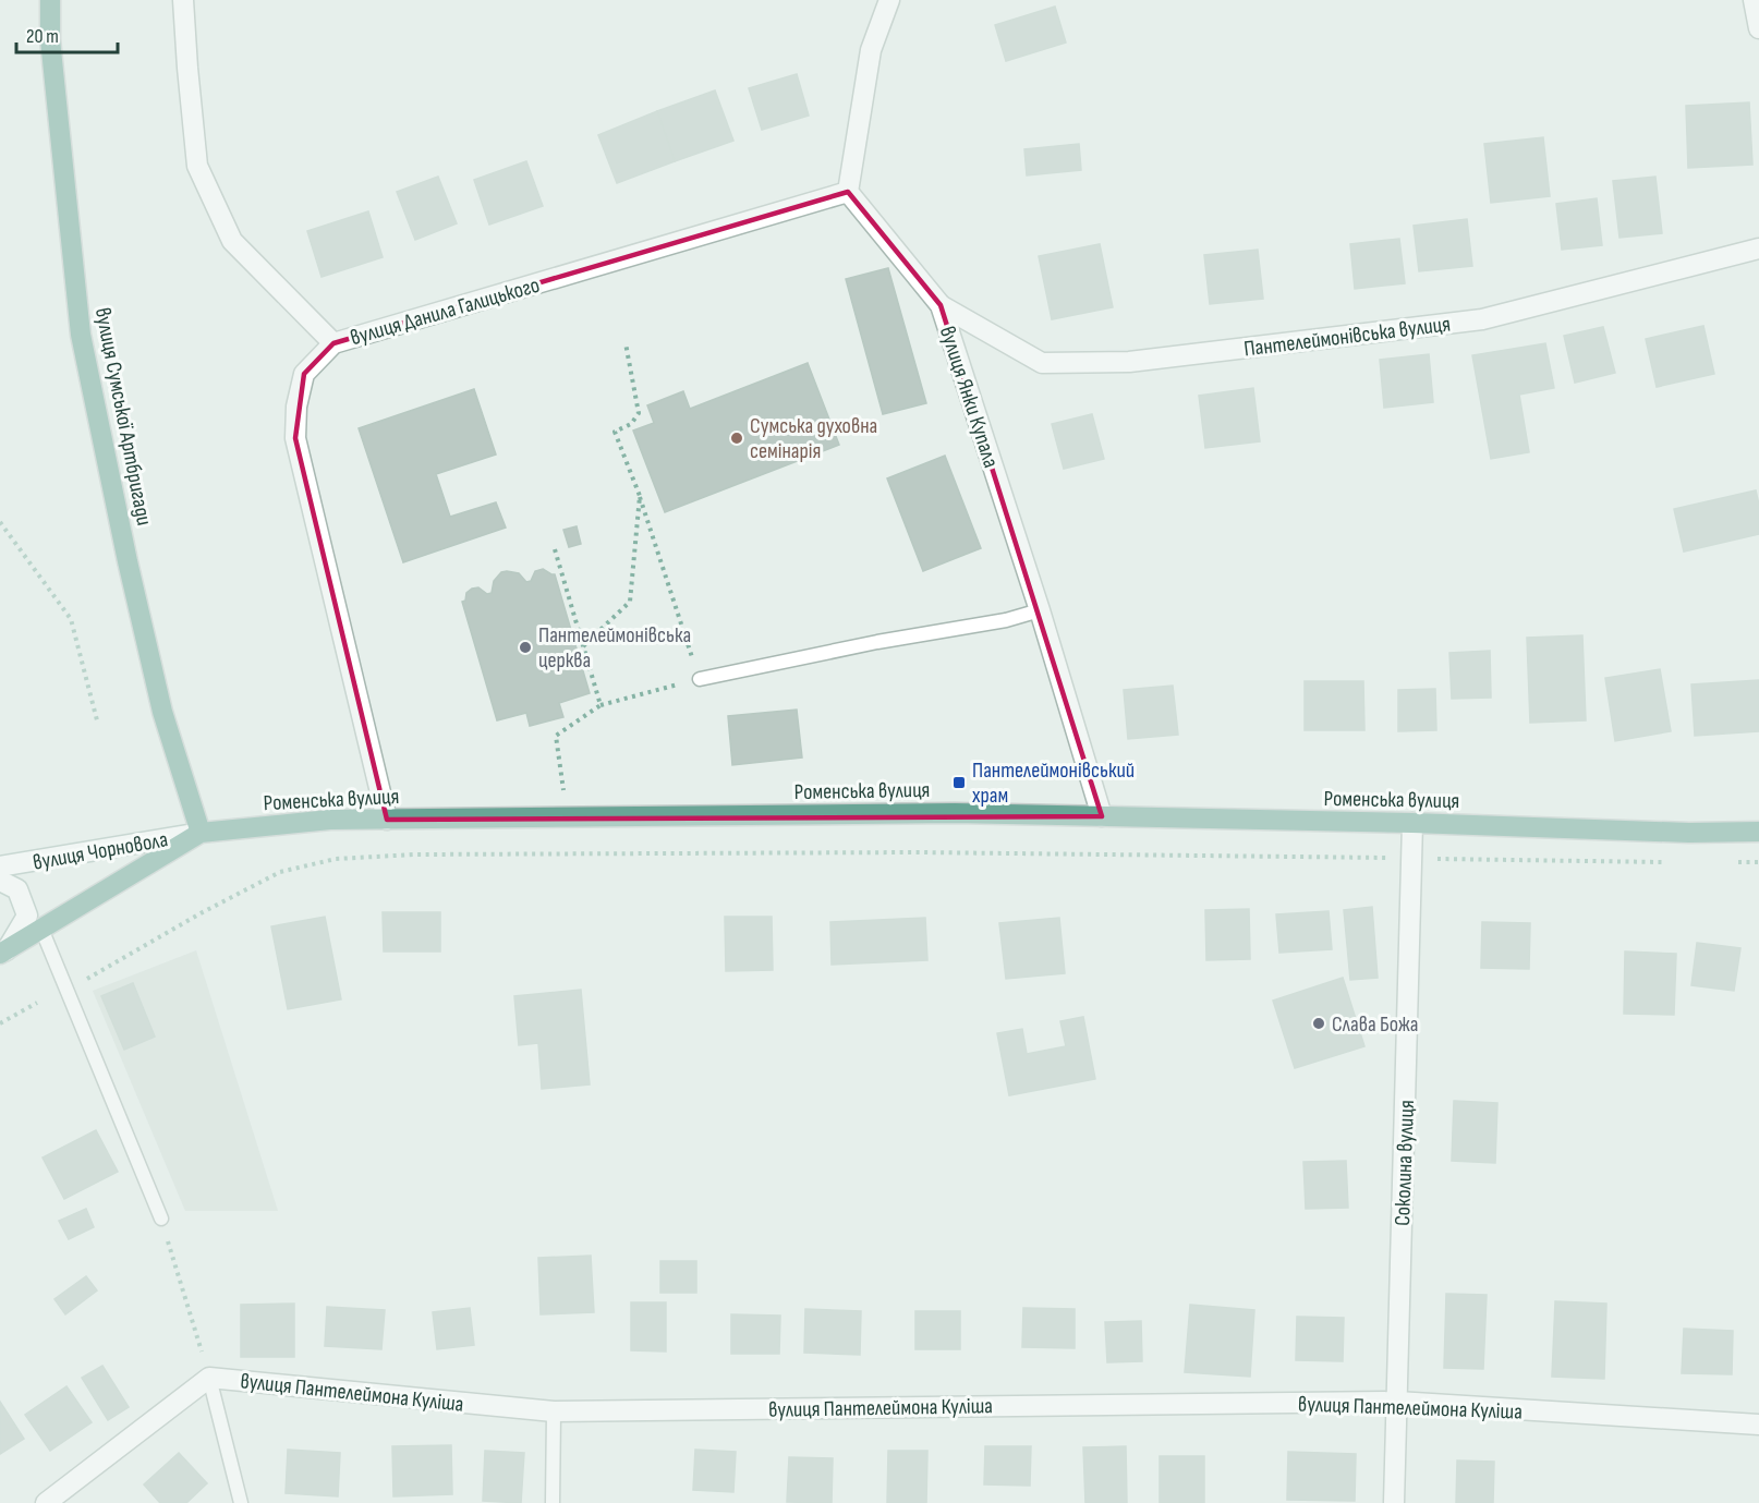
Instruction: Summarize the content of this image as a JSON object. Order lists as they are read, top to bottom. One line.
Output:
{"streets":{"main road":["вулиця Сумської Артбригади","Роменська вулиця"],"street":["вулиця Данила Галицького","Пантелеймонівська вулиця","вулиця Янки Купала","вулиця Чорновола","Соколина вулиця","вулиця Пантелеймона Куліша"]},"crossings":[["вулиця Данила Галицького","вулиця Янки Купала"],["вулиця Данила Галицького","Роменська вулиця"],["Пантелеймонівська вулиця","вулиця Янки Купала"],["вулиця Янки Купала","Роменська вулиця"],["вулиця Сумської Артбригади","Роменська вулиця"],["вулиця Сумської Артбригади","вулиця Чорновола"],["Роменська вулиця","вулиця Чорновола"],["Роменська вулиця","Соколина вулиця"],["Соколина вулиця","вулиця Пантелеймона Куліша"]],"places":{"other":["Сумська духовна семінарія","Пантелеймонівська церква","Слава Божа"],"transit":["Пантелеймонівський храм"]},"scale_bar":"20 m"}
